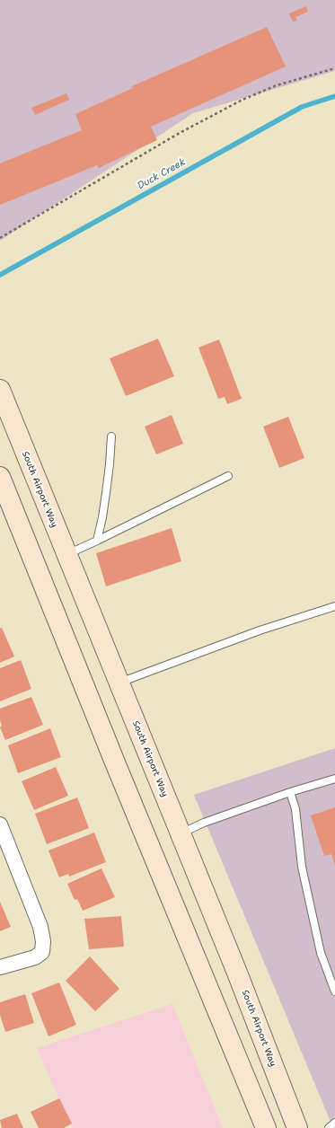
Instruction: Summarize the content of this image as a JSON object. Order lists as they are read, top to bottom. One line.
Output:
{"streets":{"main road":["South Airport Way"]},"water":["Duck Creek"]}
